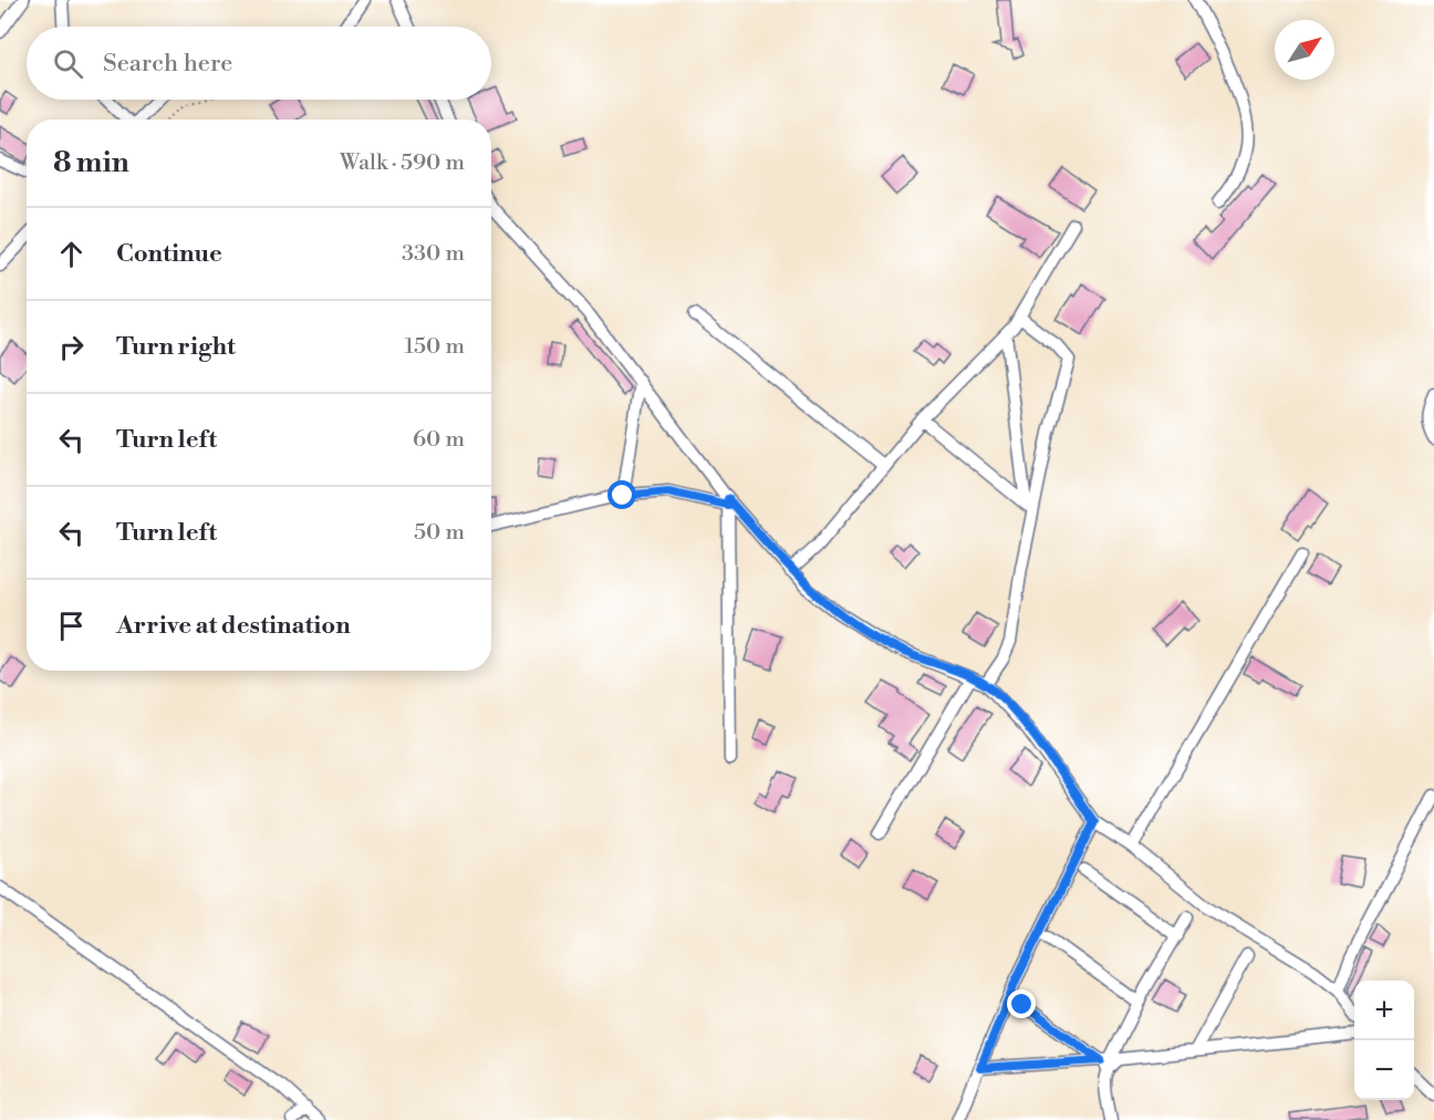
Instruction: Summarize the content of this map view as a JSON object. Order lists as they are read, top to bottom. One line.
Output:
{"north":"top right","page":{"search":"Search here","heading":["8 min","Walk · 590 m"],"list":[["Continue","330 m"],["Turn right","150 m"],["Turn left","60 m"],["Turn left","50 m"],"Arrive at destination"],"map_buttons":["+","−"]}}
